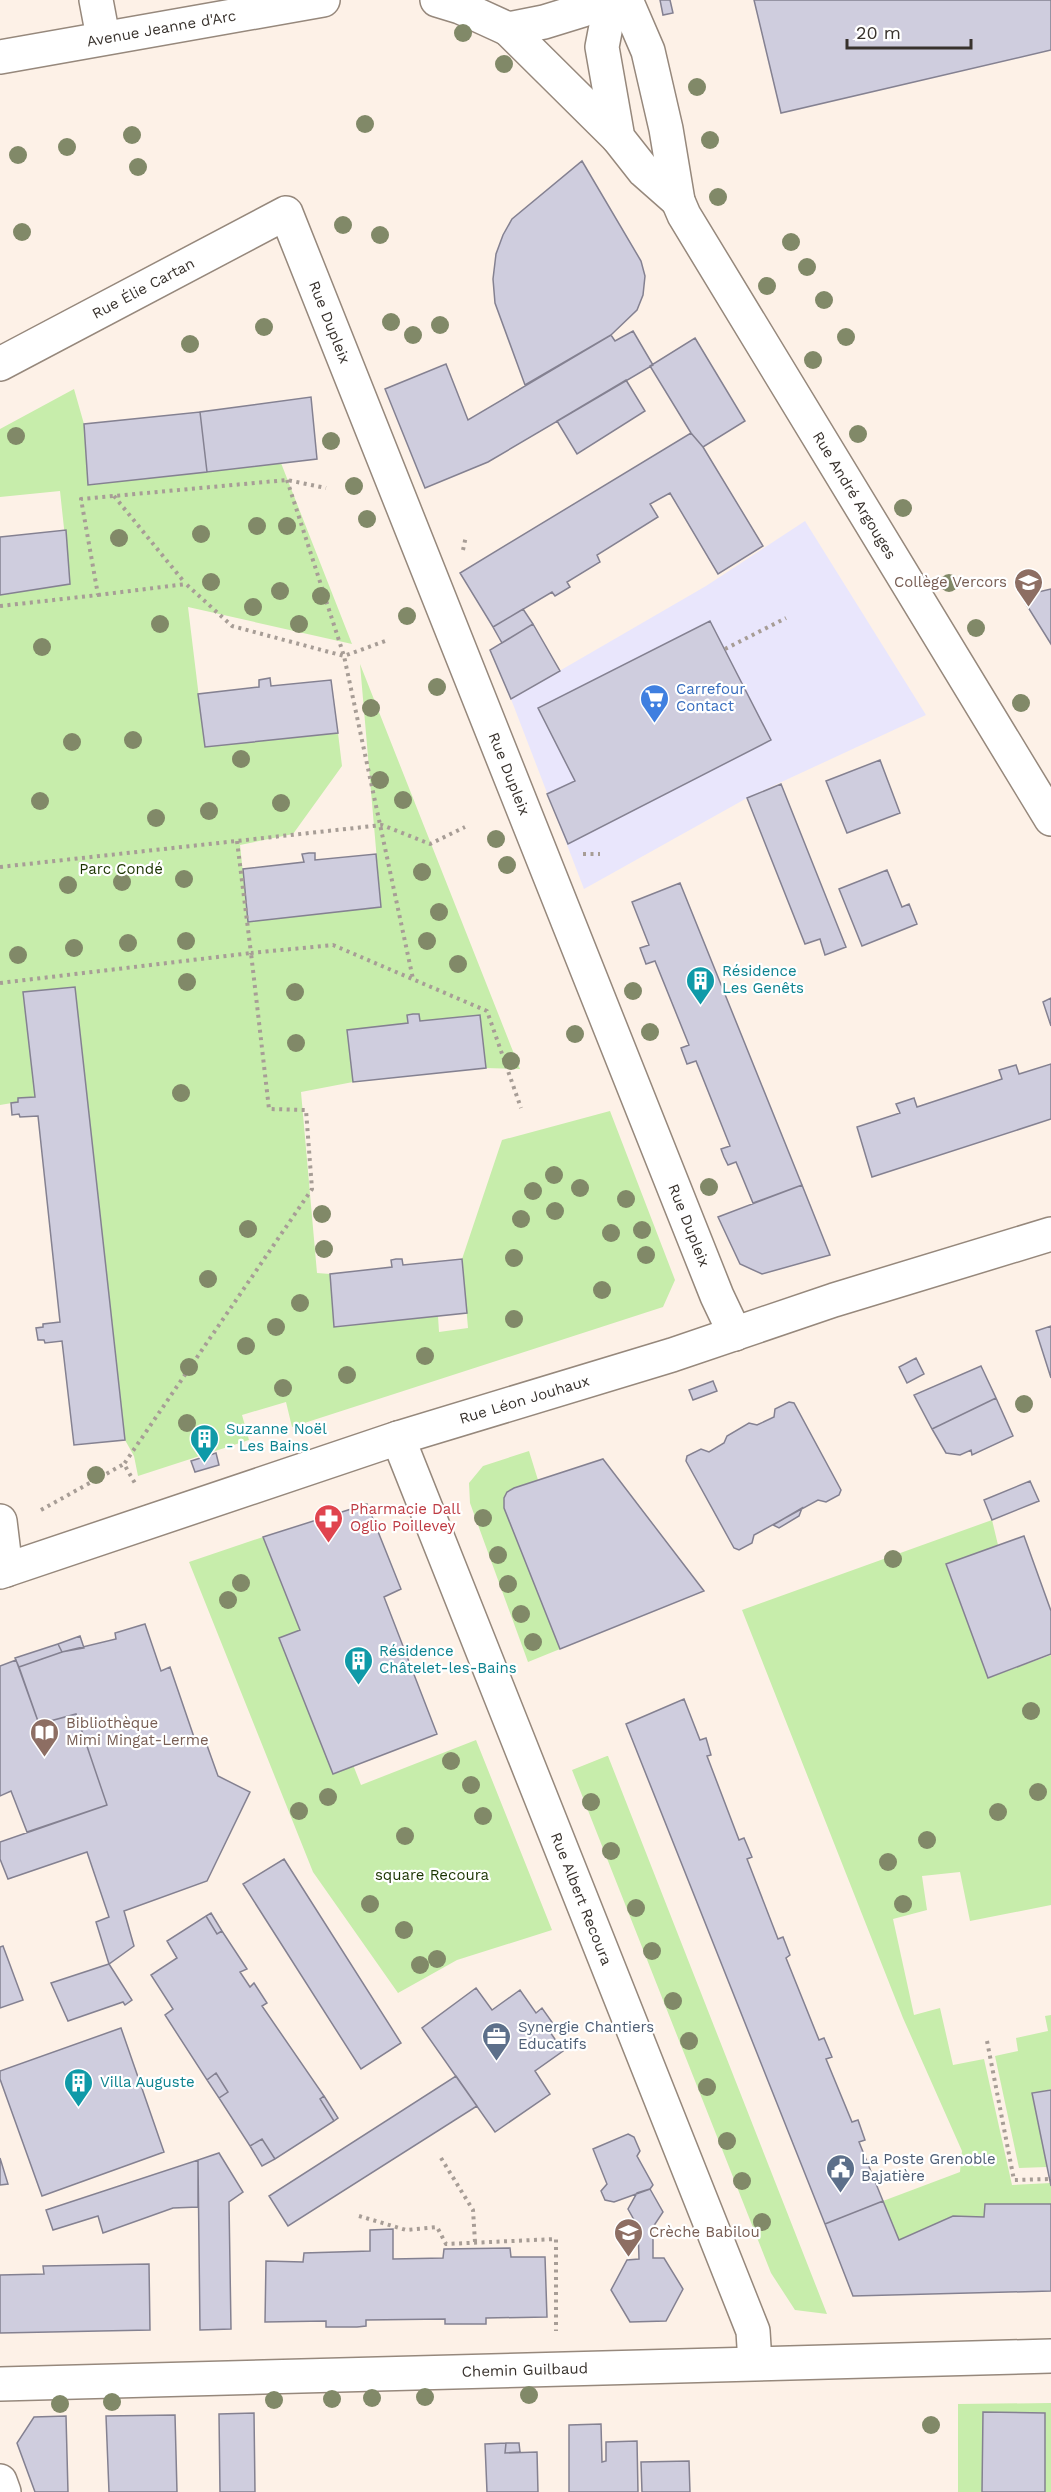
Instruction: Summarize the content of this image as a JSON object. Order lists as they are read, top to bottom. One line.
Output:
{"streets":{"street":["Avenue Jeanne d'Arc","Rue Élie Cartan","Rue Dupleix","Rue André Argouges","Rue Léon Jouhaux","Rue Albert Recoura","Chemin Guilbaud"]},"crossings":[["Rue Élie Cartan","Rue Dupleix"],["Rue Dupleix","Rue Léon Jouhaux"],["Rue Léon Jouhaux","Rue Albert Recoura"],["Rue Albert Recoura","Chemin Guilbaud"]],"parks":["Parc Condé","square Recoura"],"places":{"school or university":["Collège Vercors","Crèche Babilou"],"supermarket":["Carrefour Contact"],"building":["Résidence Les Genêts","Suzanne Noël - Les Bains","Résidence Châtelet-les-Bains","Villa Auguste"],"pharmacy":["Pharmacie Dall Oglio Poillevey"],"library":["Bibliothèque Mimi Mingat-Lerme"],"office":["Synergie Chantiers Educatifs"],"public building":["La Poste Grenoble Bajatière"]},"scale_bar":"20 m"}
